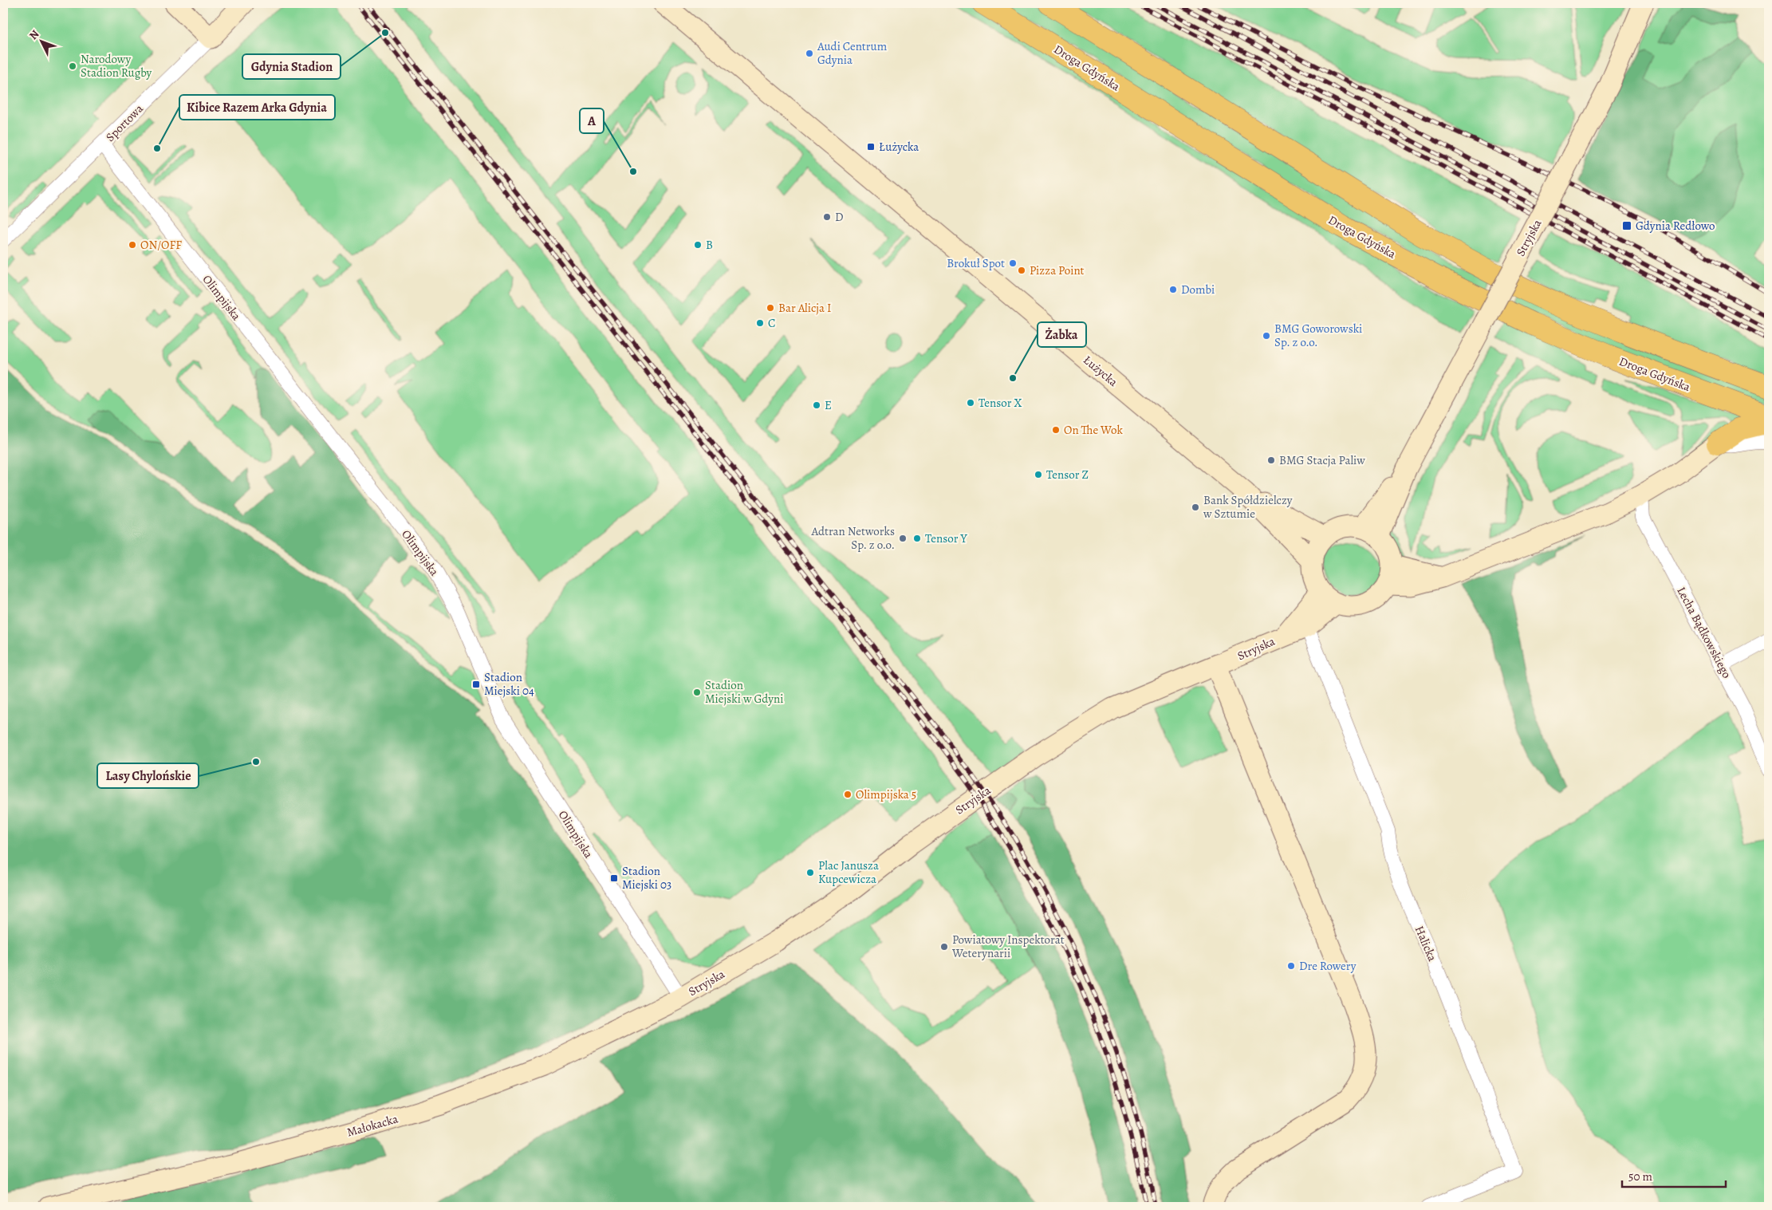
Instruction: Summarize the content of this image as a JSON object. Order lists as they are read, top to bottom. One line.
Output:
{"streets":{"main road":["Droga Gdyńska","Sportowa","Stryjska","Łużycka","Małokacka"],"street":["Olimpijska","Lecha Bądkowskiego","Halicka"]},"crossings":[["Sportowa","Olimpijska"],["Stryjska","Olimpijska"],["Stryjska","Łużycka"],["Stryjska","Halicka"],["Stryjska","Małokacka"],["Olimpijska","Małokacka"]],"places":{"other":["Gdynia Stadion","Audi Centrum Gdynia","Narodowy Stadion Rugby","Kibice Razem Arka Gdynia","A","D","ON/OFF","B","Brokuł Spot","Pizza Point","Dombi","Bar Alicja I","C","BMG Goworowski Sp. z o.o.","Żabka","Tensor X","E","On The Wok","BMG Stacja Paliw","Tensor Z","Bank Spółdzielczy w Sztumie","Adtran Networks Sp. z o.o.","Tensor Y","Stadion Miejski w Gdyni","Lasy Chylońskie","Olimpijska 5","Plac Janusza Kupcewicza","Powiatowy Inspektorat Weterynarii","Dre Rowery"],"transit":["Łużycka","Gdynia Redłowo","Stadion Miejski 04","Stadion Miejski 03"]},"scale_bar":"50 m","north":"top left"}
